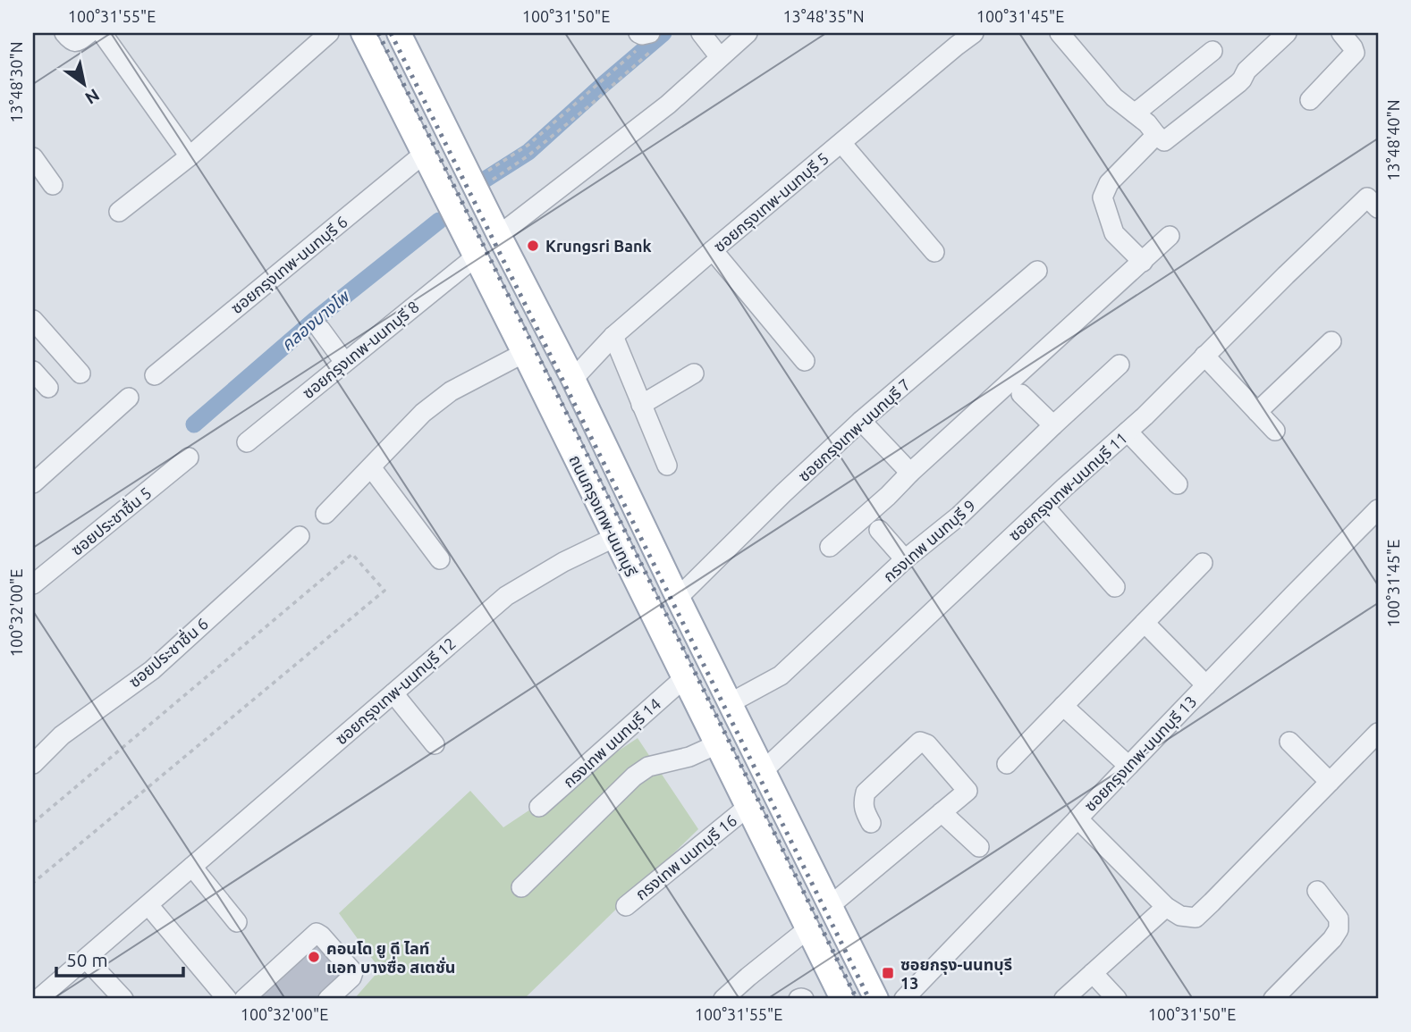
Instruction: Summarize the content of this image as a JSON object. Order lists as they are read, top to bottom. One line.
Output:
{"streets":{"main road":["ถนนกรุงเทพ-นนทบุรี"],"street":["ซอยกรุงเทพ-นนทบุรี 5","ซอยกรุงเทพ-นนทบุรี 6","ซอยกรุงเทพ-นนทบุรี 8","ซอยกรุงเทพ-นนทบุรี 7","ซอยกรุงเทพ-นนทบุรี 11","ซอยประชาชื่น 5","กรงเทพ นนทบุรี 9","ซอยประชาชื่น 6","ซอยกรุงเทพ-นนทบุรี 12","กรงเทพ นนทบุรี 14","ซอยกรุงเทพ-นนทบุรี 13","กรงเทพ นนทบุรี 16"]},"crossings":[["ซอยกรุงเทพ-นนทบุรี 5","ถนนกรุงเทพ-นนทบุรี"],["ซอยกรุงเทพ-นนทบุรี 6","ถนนกรุงเทพ-นนทบุรี"],["ซอยกรุงเทพ-นนทบุรี 8","ถนนกรุงเทพ-นนทบุรี"],["ซอยกรุงเทพ-นนทบุรี 7","ถนนกรุงเทพ-นนทบุรี"],["ซอยกรุงเทพ-นนทบุรี 11","ถนนกรุงเทพ-นนทบุรี"],["ถนนกรุงเทพ-นนทบุรี","กรงเทพ นนทบุรี 9"],["ถนนกรุงเทพ-นนทบุรี","ซอยกรุงเทพ-นนทบุรี 12"],["ถนนกรุงเทพ-นนทบุรี","กรงเทพ นนทบุรี 14"],["ถนนกรุงเทพ-นนทบุรี","กรงเทพ นนทบุรี 16"]],"water":["คลองบางโพ"],"places":{"other":["Krungsri Bank","คอนโด ยู ดี ไลท์ แอท บางซื่อ สเตชั่น"],"transit":["ซอยกรุง-นนทบุรี 13"]},"scale_bar":"50 m","north":"bottom right","coordinates":["100°31'55\"E","100°31'50\"E","13°48'35\"N","100°31'45\"E","13°48'30\"N","13°48'40\"N","100°32'00\"E"]}
